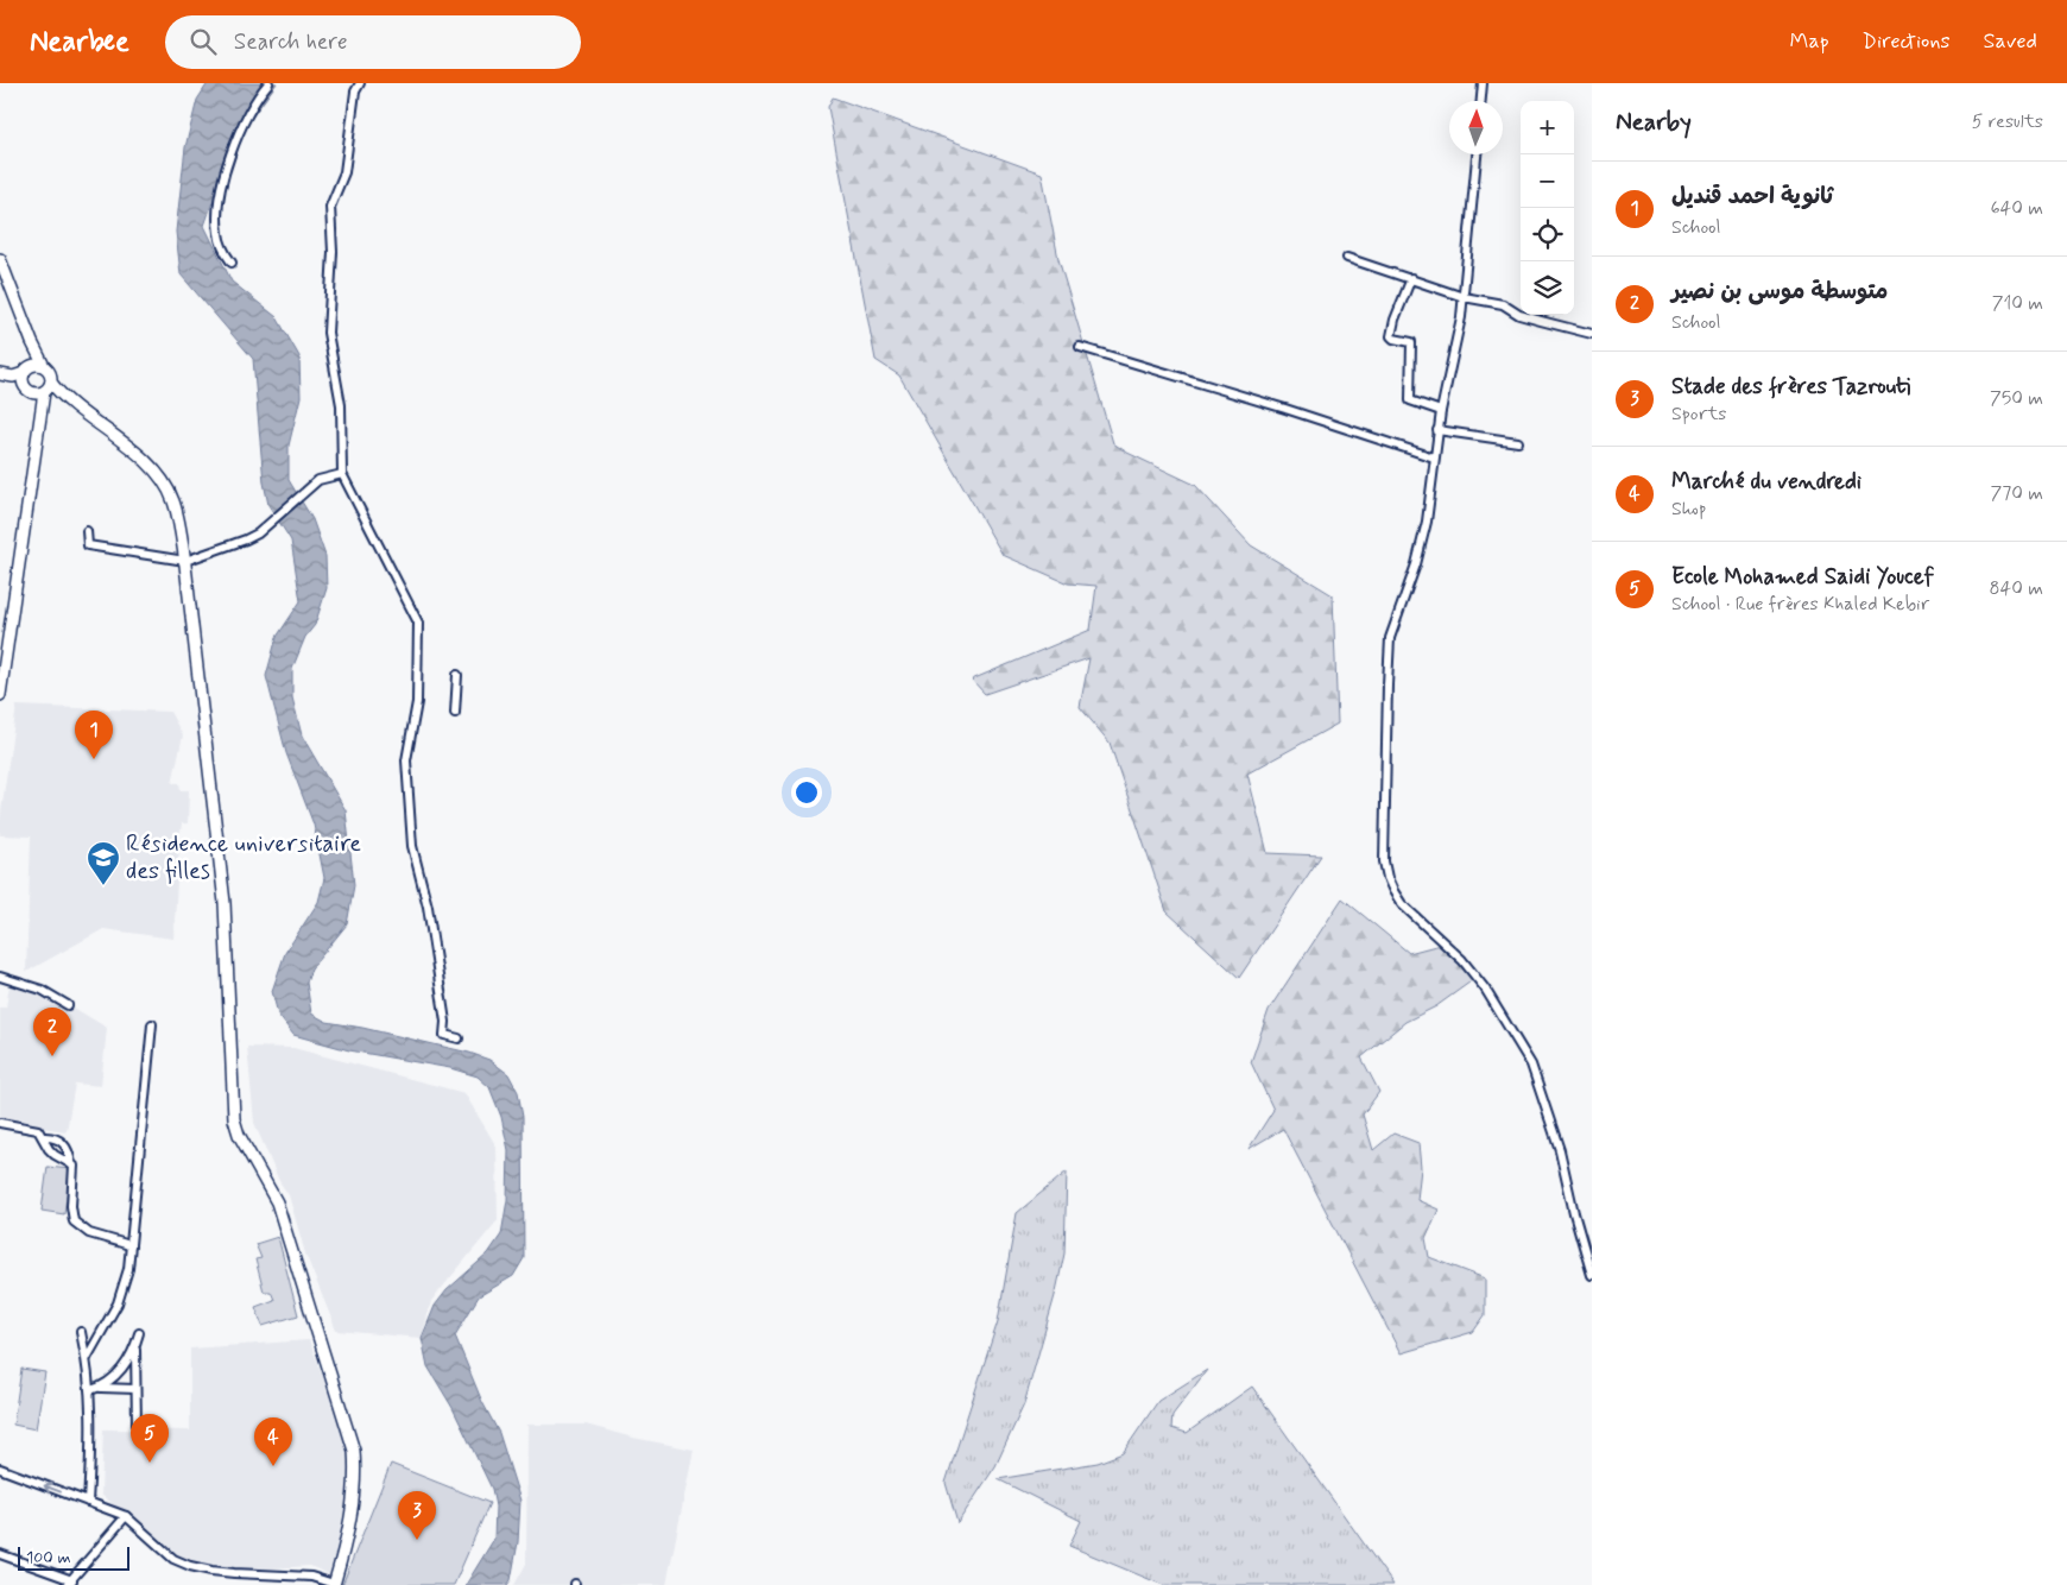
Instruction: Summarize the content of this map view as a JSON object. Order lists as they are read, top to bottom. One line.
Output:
{"places":{"school or university":["Résidence universitaire des filles"]},"scale_bar":"100 m","north":"top","page":{"header":"Nearbee","search":"Search here","nav":["Map","Directions","Saved"],"heading":["Nearby","5 results"],"map_buttons":["+","−"],"list":[{"mark":"1","name":"ثانوية احمد قنديل","note":"School","value":"640 m"},{"mark":"2","name":"متوسطة موسى بن نصير","note":"School","value":"710 m"},{"mark":"3","name":"Stade des frères Tazrouti","note":"Sports","value":"750 m"},{"mark":"4","name":"Marché du vendredi","note":"Shop","value":"770 m"},{"mark":"5","name":"Ecole Mohamed Saidi Youcef","note":"School · Rue frères Khaled Kebir","value":"840 m"}],"pins":["1","2","5","4","3"],"scale":"100 m"}}
